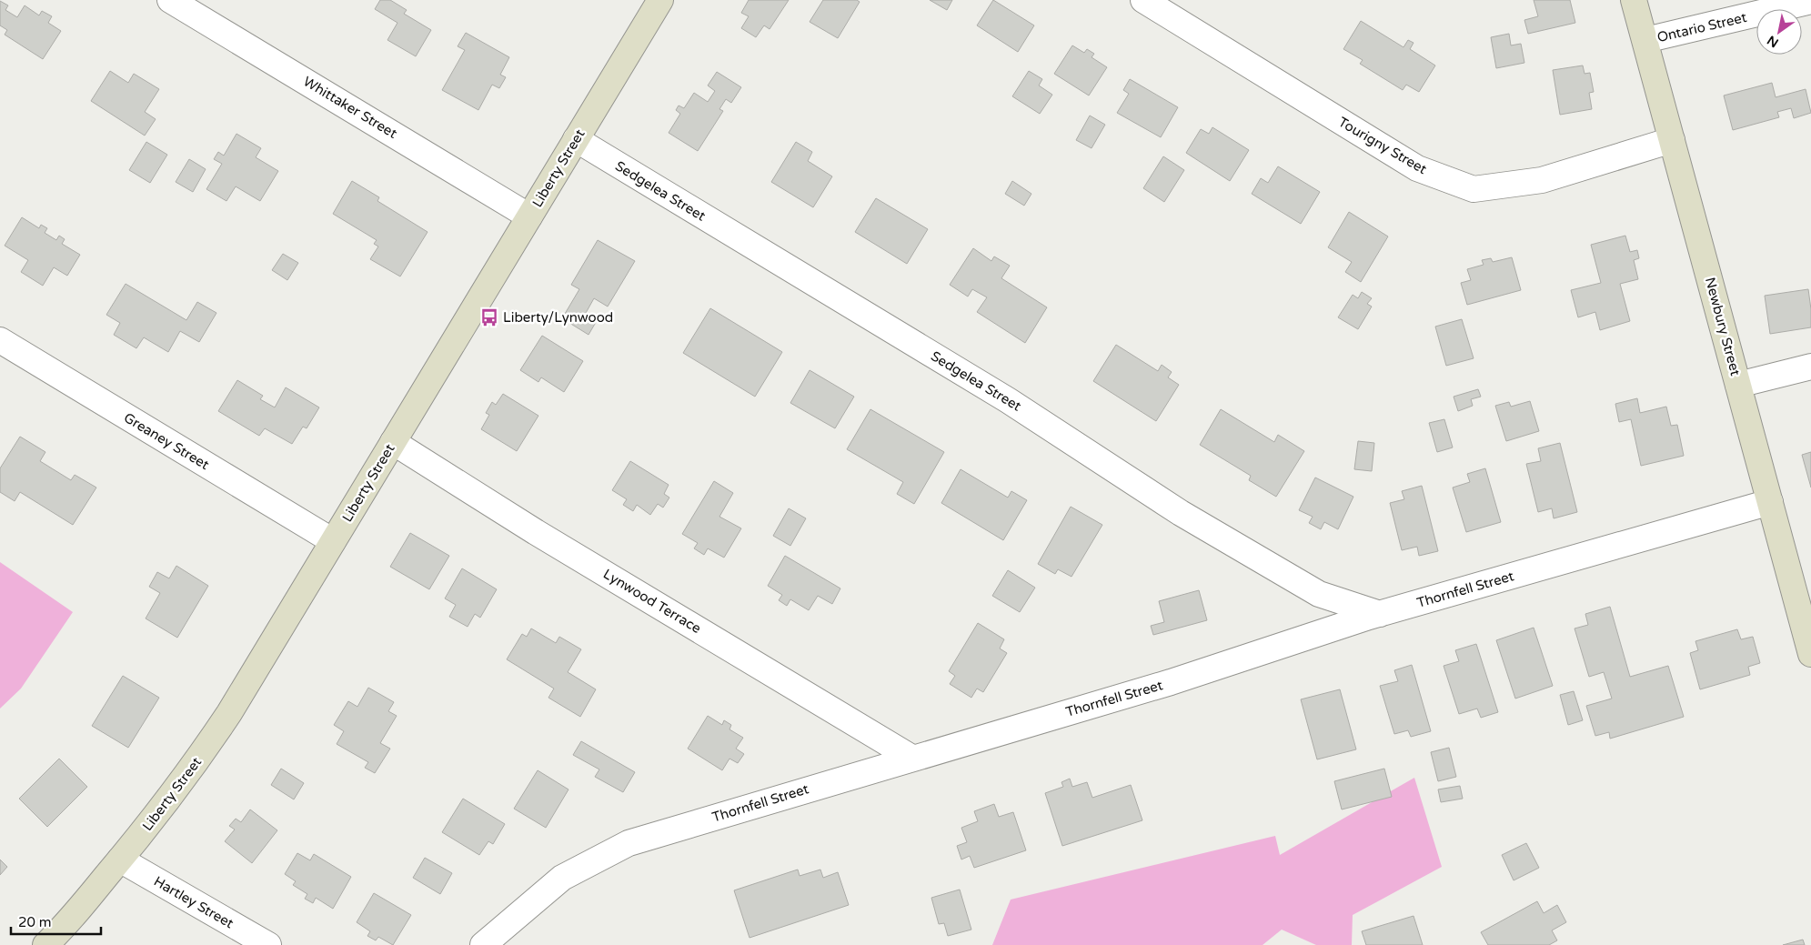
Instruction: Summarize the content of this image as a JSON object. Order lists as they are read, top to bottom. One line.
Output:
{"streets":{"main road":["Liberty Street","Newbury Street"],"street":["Ontario Street","Whittaker Street","Tourigny Street","Sedgelea Street","Greaney Street","Thornfell Street","Lynwood Terrace","Hartley Street"]},"crossings":[["Ontario Street","Newbury Street"],["Whittaker Street","Liberty Street"],["Tourigny Street","Newbury Street"],["Liberty Street","Sedgelea Street"],["Liberty Street","Greaney Street"],["Liberty Street","Lynwood Terrace"],["Liberty Street","Hartley Street"],["Sedgelea Street","Thornfell Street"],["Newbury Street","Thornfell Street"],["Thornfell Street","Lynwood Terrace"]],"places":{"bus stop":["Liberty/Lynwood"]},"scale_bar":"20 m","north":"bottom left"}
